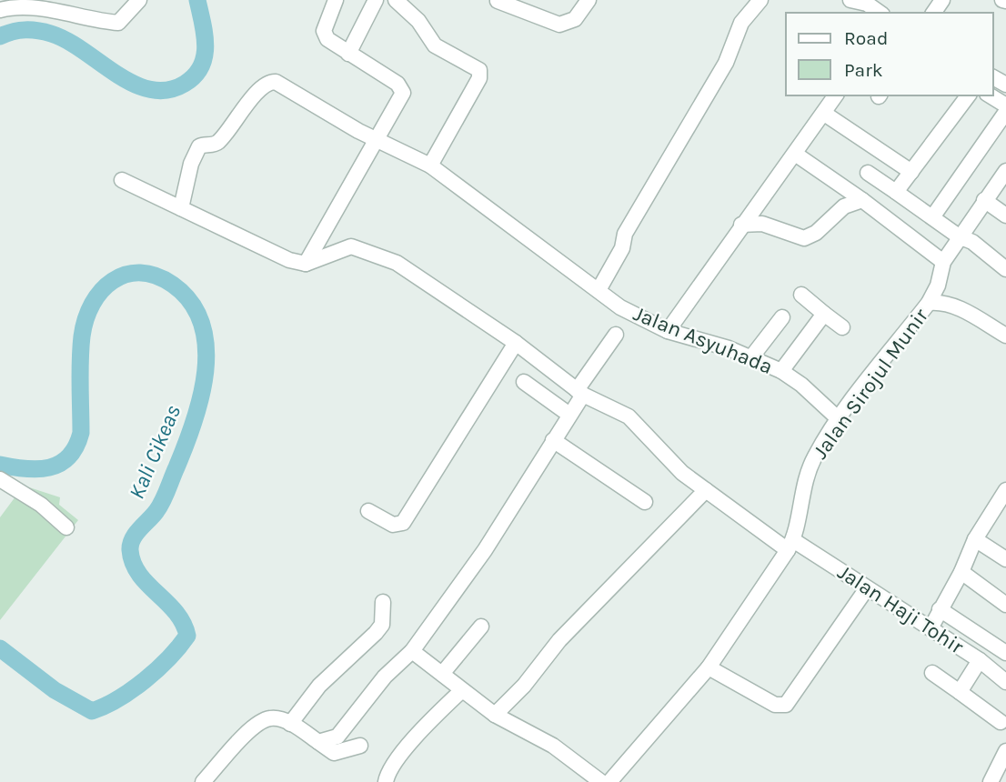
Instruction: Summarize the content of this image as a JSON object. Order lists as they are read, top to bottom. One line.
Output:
{"streets":{"street":["Jalan Asyuhada","Jalan Sirojul Munir","Jalan Haji Tohir"]},"crossings":[["Jalan Asyuhada","Jalan Sirojul Munir"],["Jalan Sirojul Munir","Jalan Haji Tohir"]],"water":["Kali Cikeas"],"legend":["Road","Park"]}
